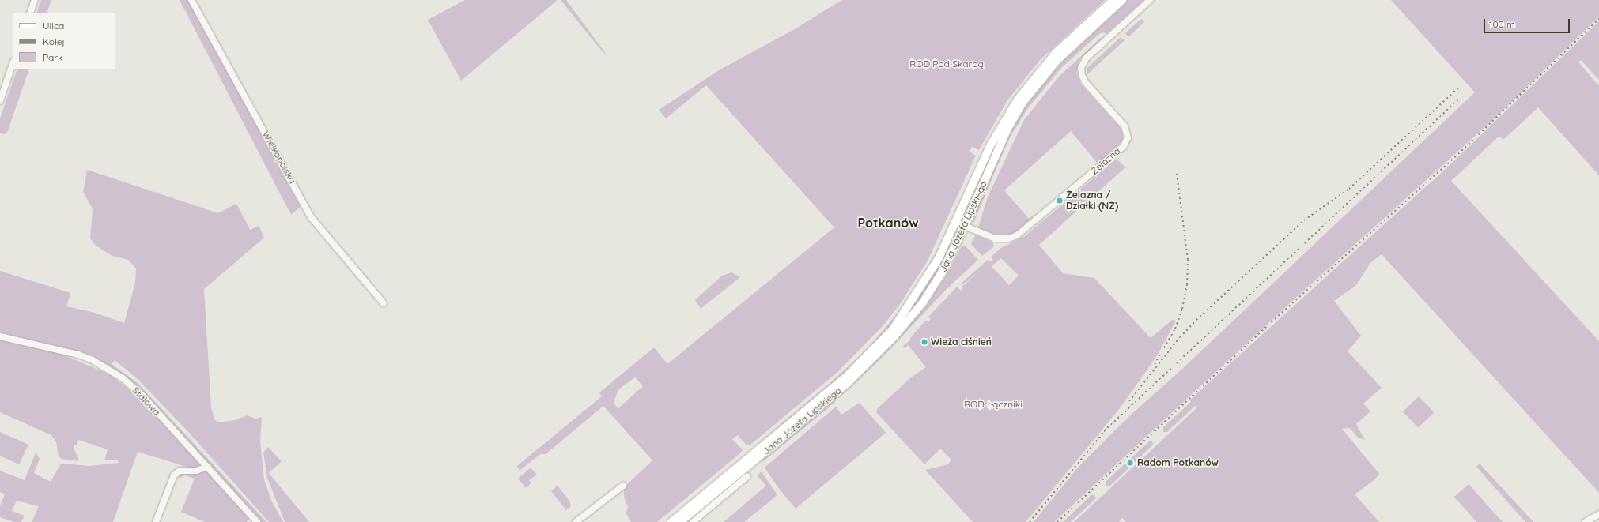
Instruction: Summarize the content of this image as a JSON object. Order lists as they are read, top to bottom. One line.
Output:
{"streets":{"main road":["Jana Józefa Lipskiego"],"street":["Wielkopolska","Żelazna","Stalowa"]},"crossings":[["Żelazna","Jana Józefa Lipskiego"]],"districts":["Potkanów"],"parks":["ROD Pod Skarpą","ROD Łączniki"],"places":["Żelazna / Działki (NŻ)","Wieża ciśnień","Radom Potkanów"],"legend":["Ulica","Kolej","Park"],"scale_bar":"100 m"}
